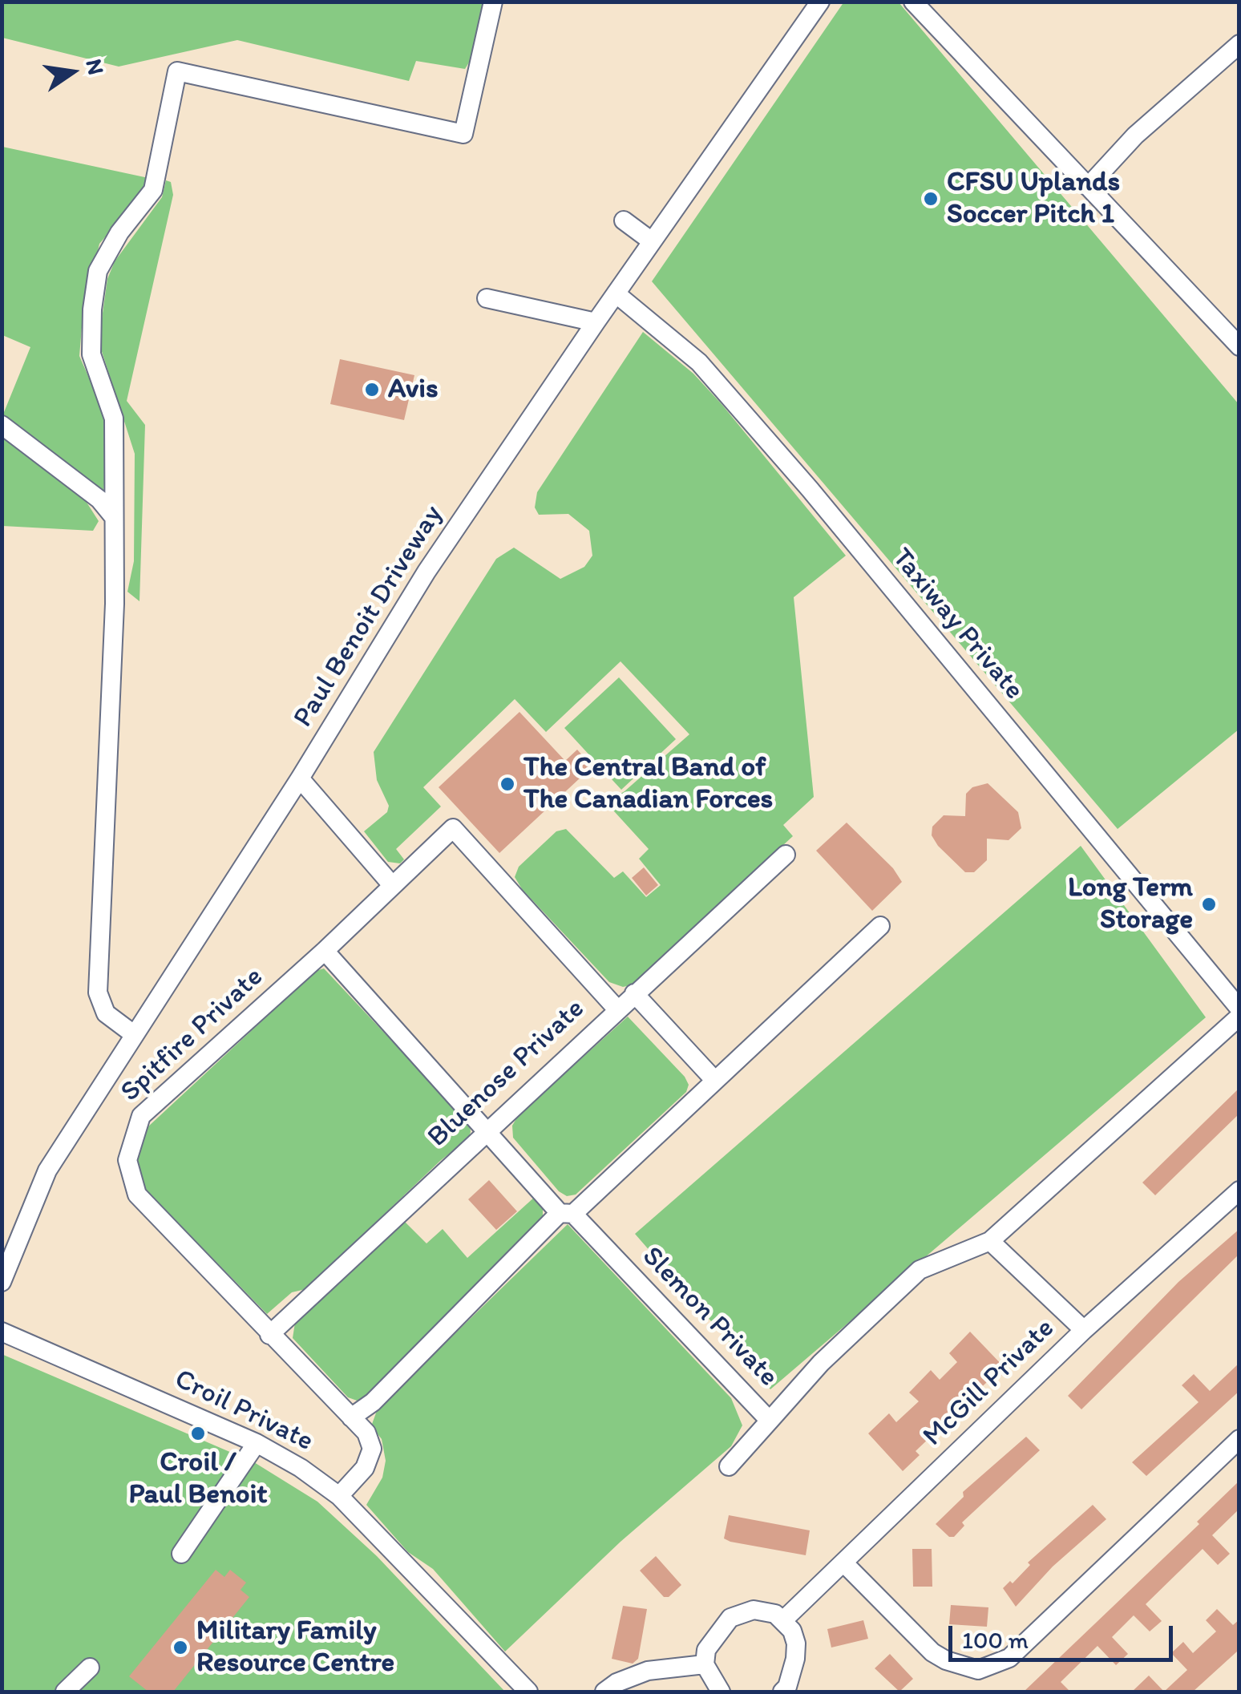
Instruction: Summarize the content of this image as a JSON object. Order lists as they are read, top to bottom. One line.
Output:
{"streets":{"street":["Paul Benoit Driveway","Taxiway Private","Spitfire Private","Bluenose Private","Slemon Private","McGill Private","Croil Private"]},"crossings":[["Paul Benoit Driveway","Taxiway Private"],["Spitfire Private","Bluenose Private"],["Spitfire Private","Slemon Private"],["Spitfire Private","Croil Private"],["Bluenose Private","Slemon Private"]],"places":["CFSU Uplands Soccer Pitch 1","Avis","The Central Band of The Canadian Forces","Long Term Storage","Croil / Paul Benoit","Military Family Resource Centre"],"scale_bar":"100 m","north":"right"}
